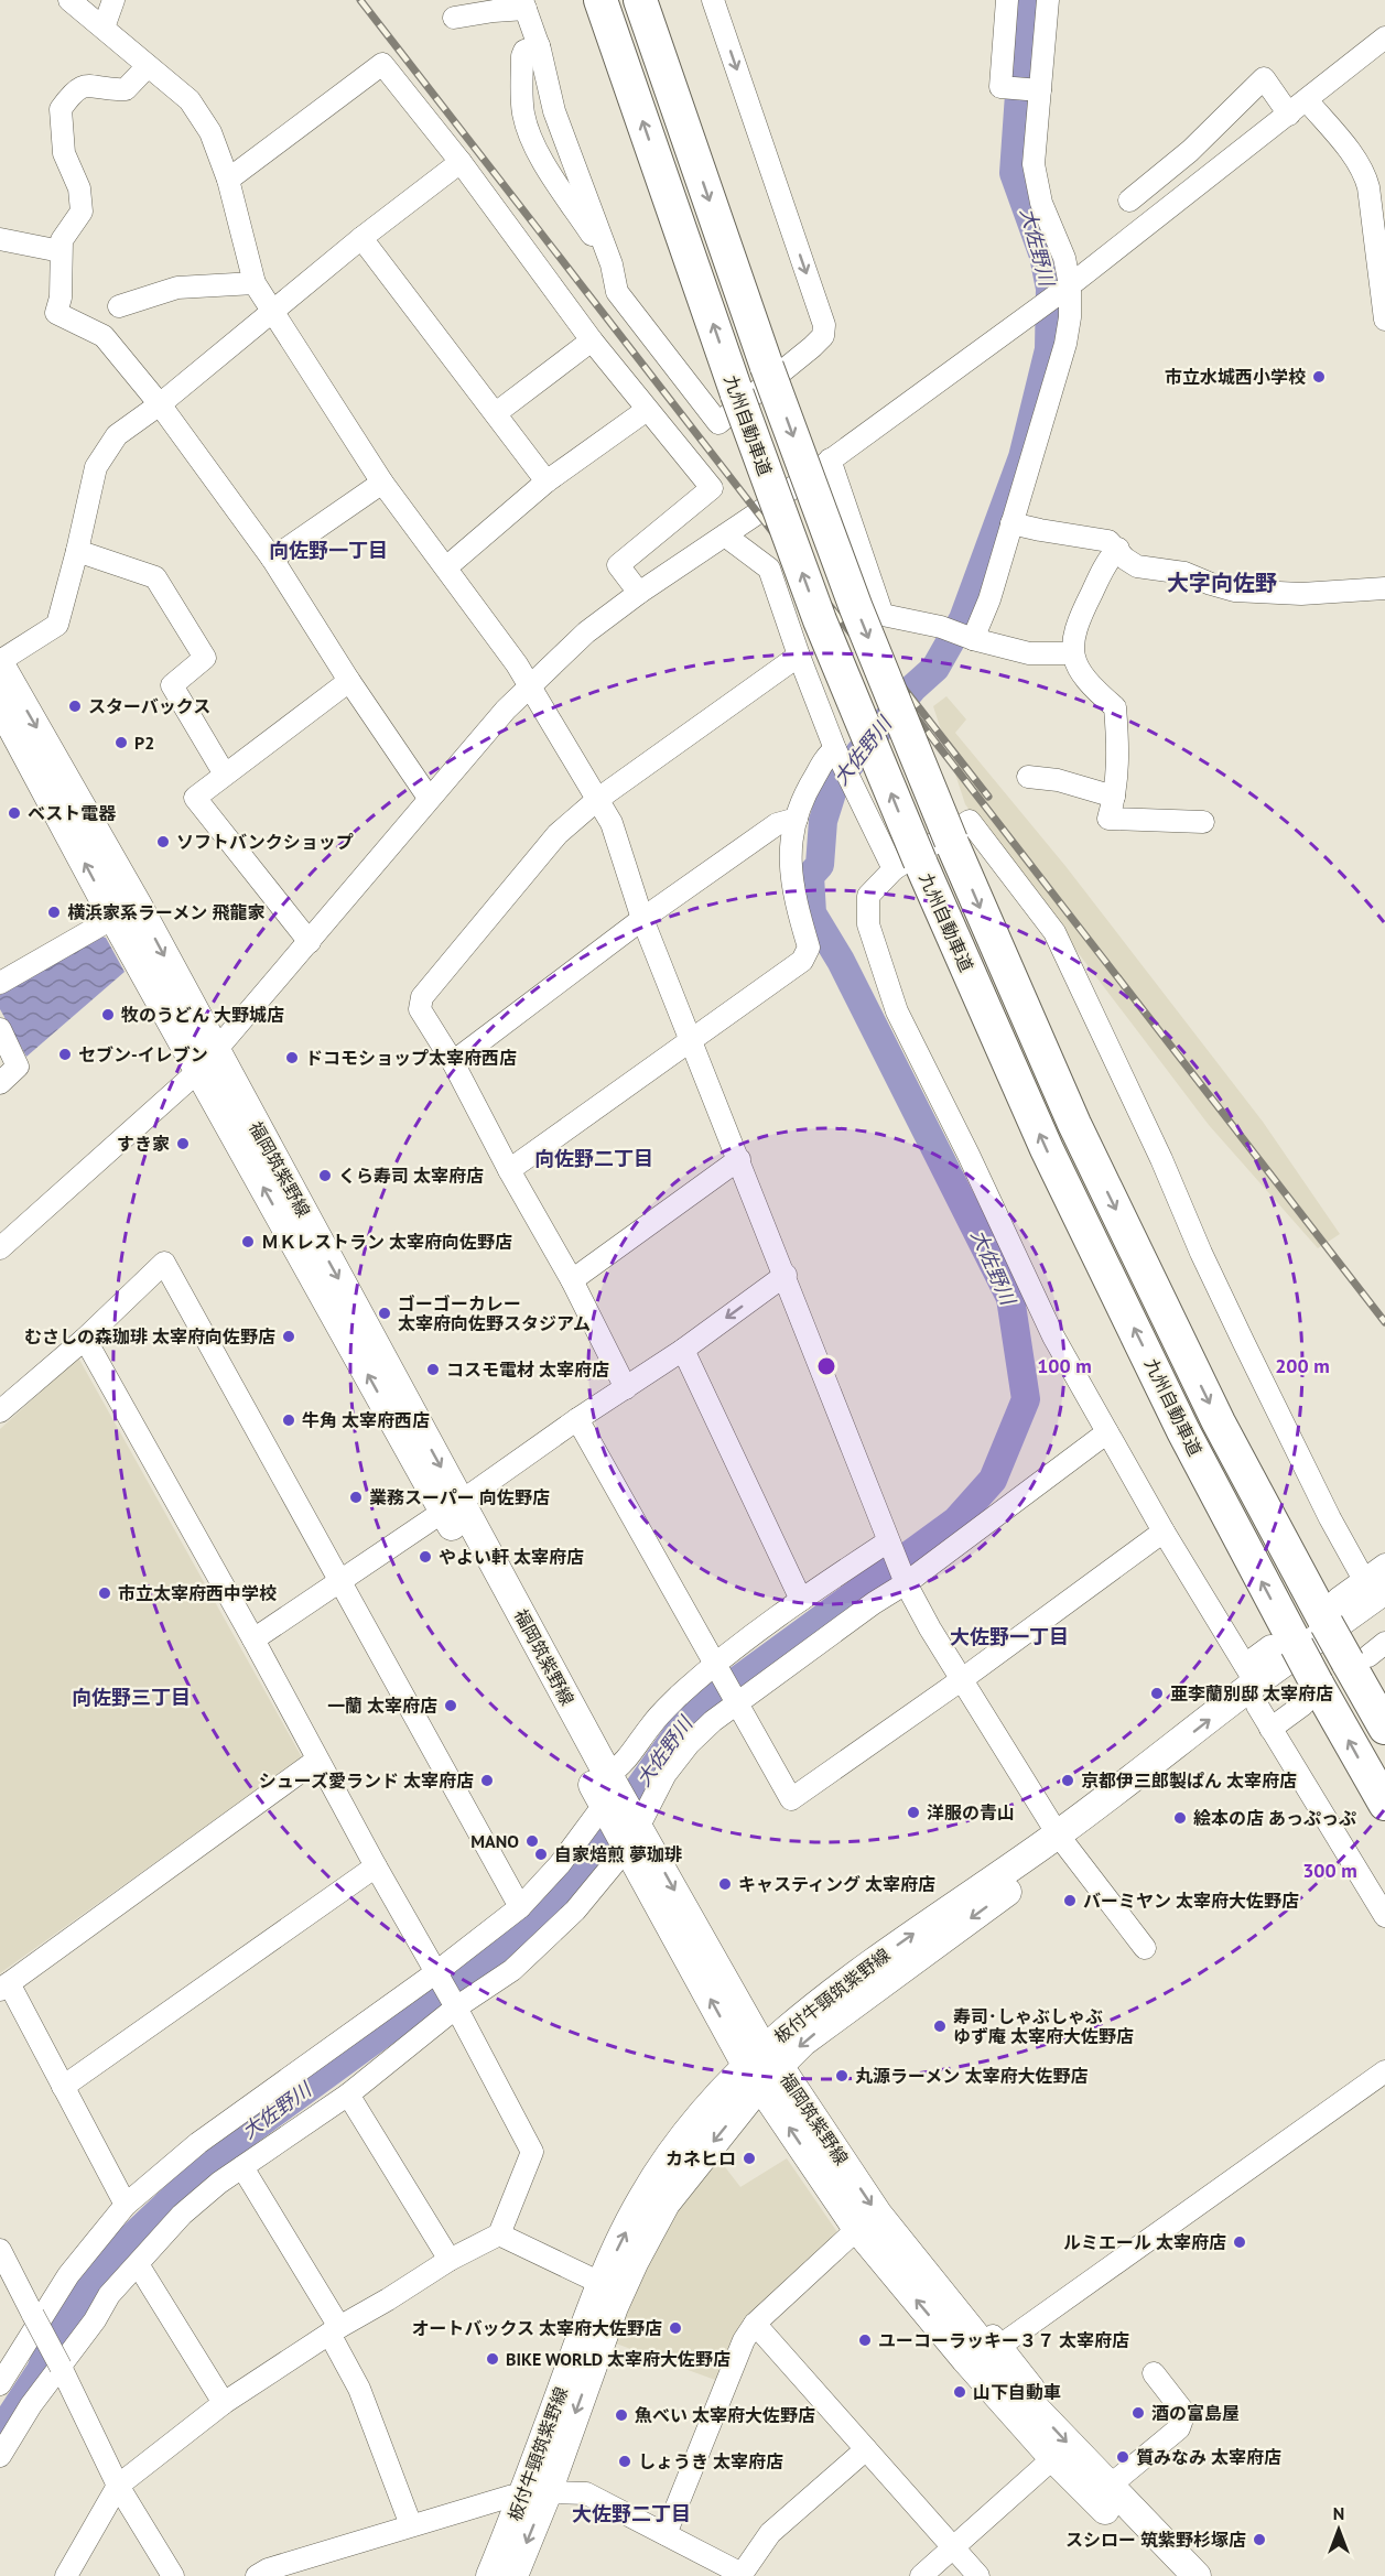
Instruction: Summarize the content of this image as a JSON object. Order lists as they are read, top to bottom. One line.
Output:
{"streets":{"highway":["九州自動車道"],"main road":["福岡筑紫野線","板付牛頸筑紫野線"]},"crossings":[["福岡筑紫野線","板付牛頸筑紫野線"]],"districts":["向佐野一丁目","大字向佐野","向佐野二丁目","大佐野一丁目","向佐野三丁目","大佐野二丁目"],"water":["大佐野川"],"places":["市立水城西小学校","スターバックス","P2","ベスト電器","ソフトバンクショップ","横浜家系ラーメン 飛龍家","牧のうどん 大野城店","セブン-イレブン","ドコモショップ太宰府西店","すき家","くら寿司 太宰府店","ＭＫレストラン 太宰府向佐野店","ゴーゴーカレー 太宰府向佐野スタジアム","むさしの森珈琲 太宰府向佐野店","コスモ電材 太宰府店","牛角 太宰府西店","業務スーパー 向佐野店","やよい軒 太宰府店","市立太宰府西中学校","亜李蘭別邸 太宰府店","一蘭 太宰府店","シューズ愛ランド 太宰府店","京都伊三郎製ぱん 太宰府店","洋服の青山","絵本の店 あっぷっぷ","MANO","自家焙煎 夢珈琲","キャスティング 太宰府店","バーミヤン 太宰府大佐野店","寿司･しゃぶしゃぶ ゆず庵 太宰府大佐野店","丸源ラーメン 太宰府大佐野店","カネヒロ","ルミエール 太宰府店","オートバックス 太宰府大佐野店","ユーコーラッキー３７ 太宰府店","BIKE WORLD 太宰府大佐野店","山下自動車","酒の富島屋","魚べい 太宰府大佐野店","質みなみ 太宰府店","しょうき 太宰府店","スシロー 筑紫野杉塚店"],"north":"top","rings":["100 m","200 m","300 m"]}
